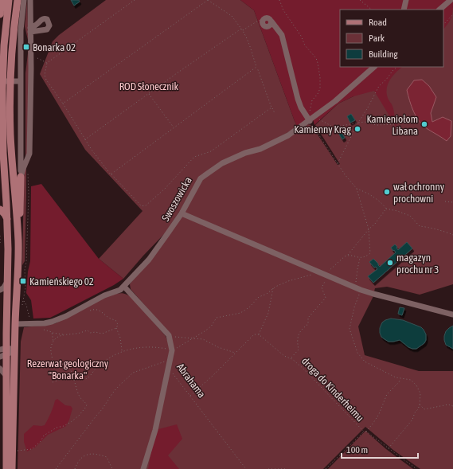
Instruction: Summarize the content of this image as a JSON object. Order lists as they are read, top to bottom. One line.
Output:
{"streets":{"street":["Swoszowicka","Abrahama"],"path":["droga do Kinderheimu"]},"crossings":[["Swoszowicka","Abrahama"]],"parks":["ROD Słonecznik","Rezerwat geologiczny \"Bonarka\""],"places":{"transit":["Bonarka 02","Kamieńskiego 02"],"other":["Kamieniołom Libana","Kamienny Krąg","wał ochronny prochowni","magazyn prochu nr 3"]},"legend":["Road","Park","Building"],"scale_bar":"100 m"}
